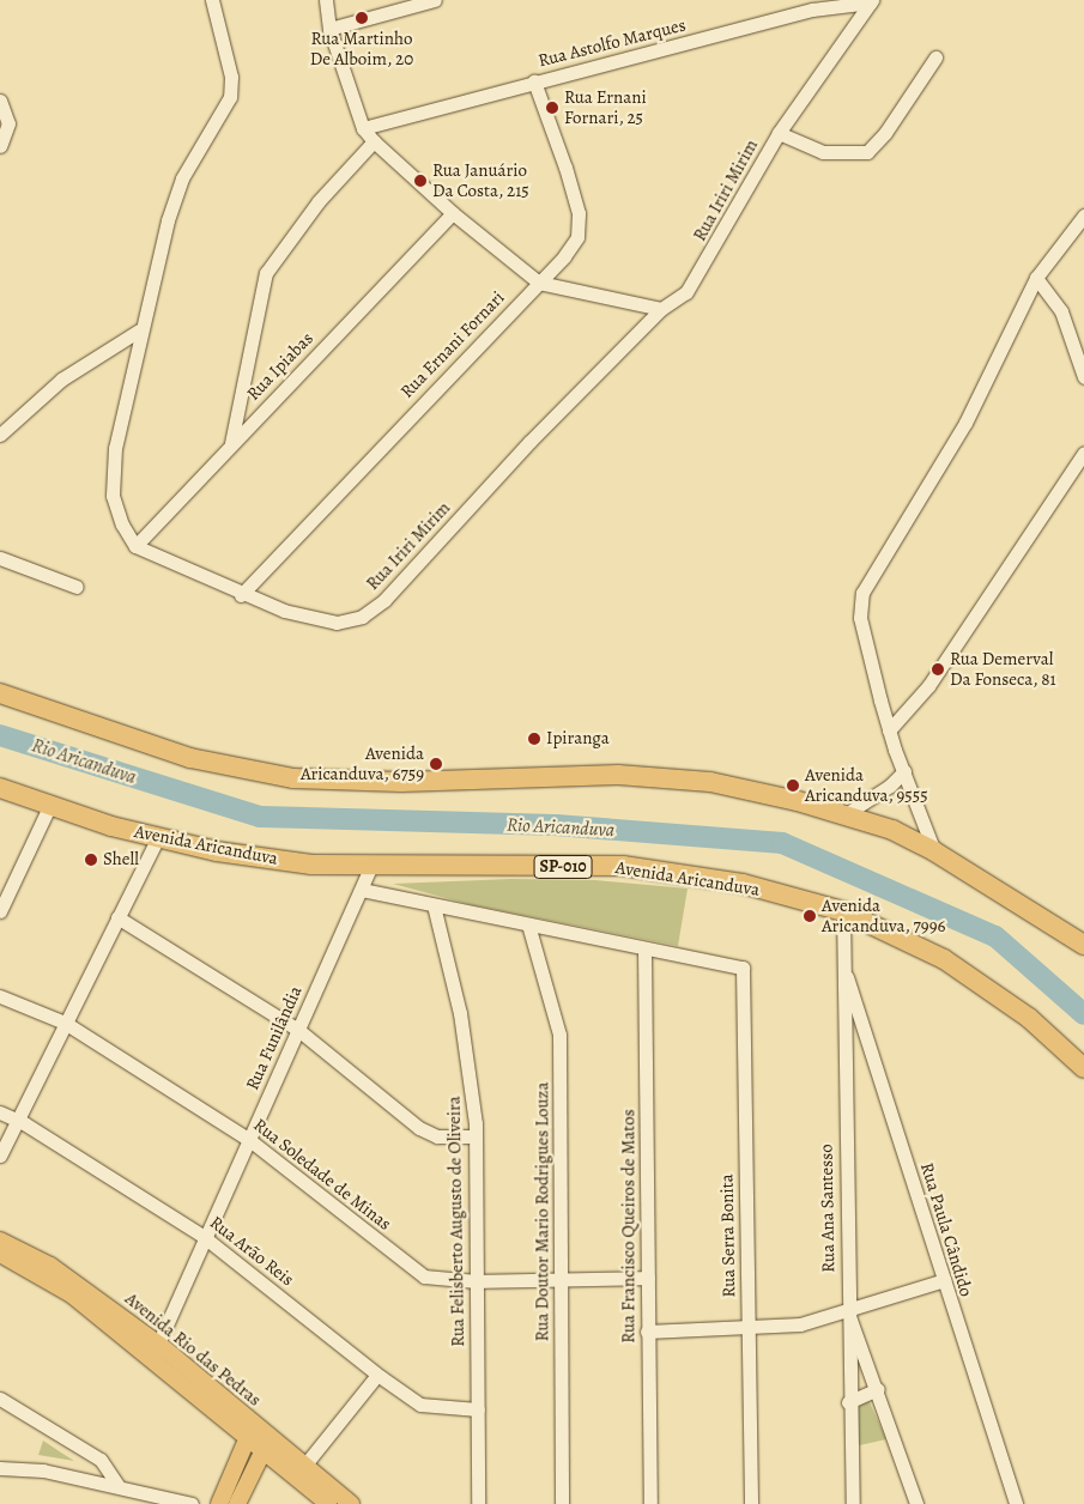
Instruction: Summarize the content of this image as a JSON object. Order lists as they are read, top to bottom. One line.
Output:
{"streets":{"highway":["Avenida Aricanduva","SP-010"],"main road":["Avenida Rio das Pedras"],"street":["Rua Astolfo Marques","Rua Iriri Mirim","Rua Ernani Fornari","Rua Ipiabas","Rua Funilândia","Rua Soledade de Minas","Rua Ana Santesso","Rua Doutor Mario Rodrigues Louza","Rua Felisberto Augusto de Oliveira","Rua Francisco Queiros de Matos","Rua Paula Cândido","Rua Serra Bonita","Rua Arão Reis"]},"crossings":[["Rua Astolfo Marques","Rua Iriri Mirim"],["Rua Astolfo Marques","Rua Ernani Fornari"],["Rua Iriri Mirim","Rua Ernani Fornari"],["Rua Iriri Mirim","Rua Ipiabas"],["Avenida Aricanduva","Rua Funilândia"],["Avenida Aricanduva","Rua Ana Santesso"],["Rua Funilândia","Rua Soledade de Minas"],["Rua Funilândia","Rua Arão Reis"],["Rua Funilândia","Avenida Rio das Pedras"],["Rua Soledade de Minas","Rua Doutor Mario Rodrigues Louza"],["Rua Soledade de Minas","Rua Felisberto Augusto de Oliveira"],["Rua Soledade de Minas","Rua Francisco Queiros de Matos"],["Rua Ana Santesso","Rua Paula Cândido"],["Rua Felisberto Augusto de Oliveira","Rua Arão Reis"],["Rua Francisco Queiros de Matos","Rua Serra Bonita"]],"water":["Rio Aricanduva"],"places":["Rua Martinho De Alboim, 20","Rua Ernani Fornari, 25","Rua Januário Da Costa, 215","Rua Demerval Da Fonseca, 81","Ipiranga","Avenida Aricanduva, 6759","Avenida Aricanduva, 9555","Shell","Avenida Aricanduva, 7996"]}
